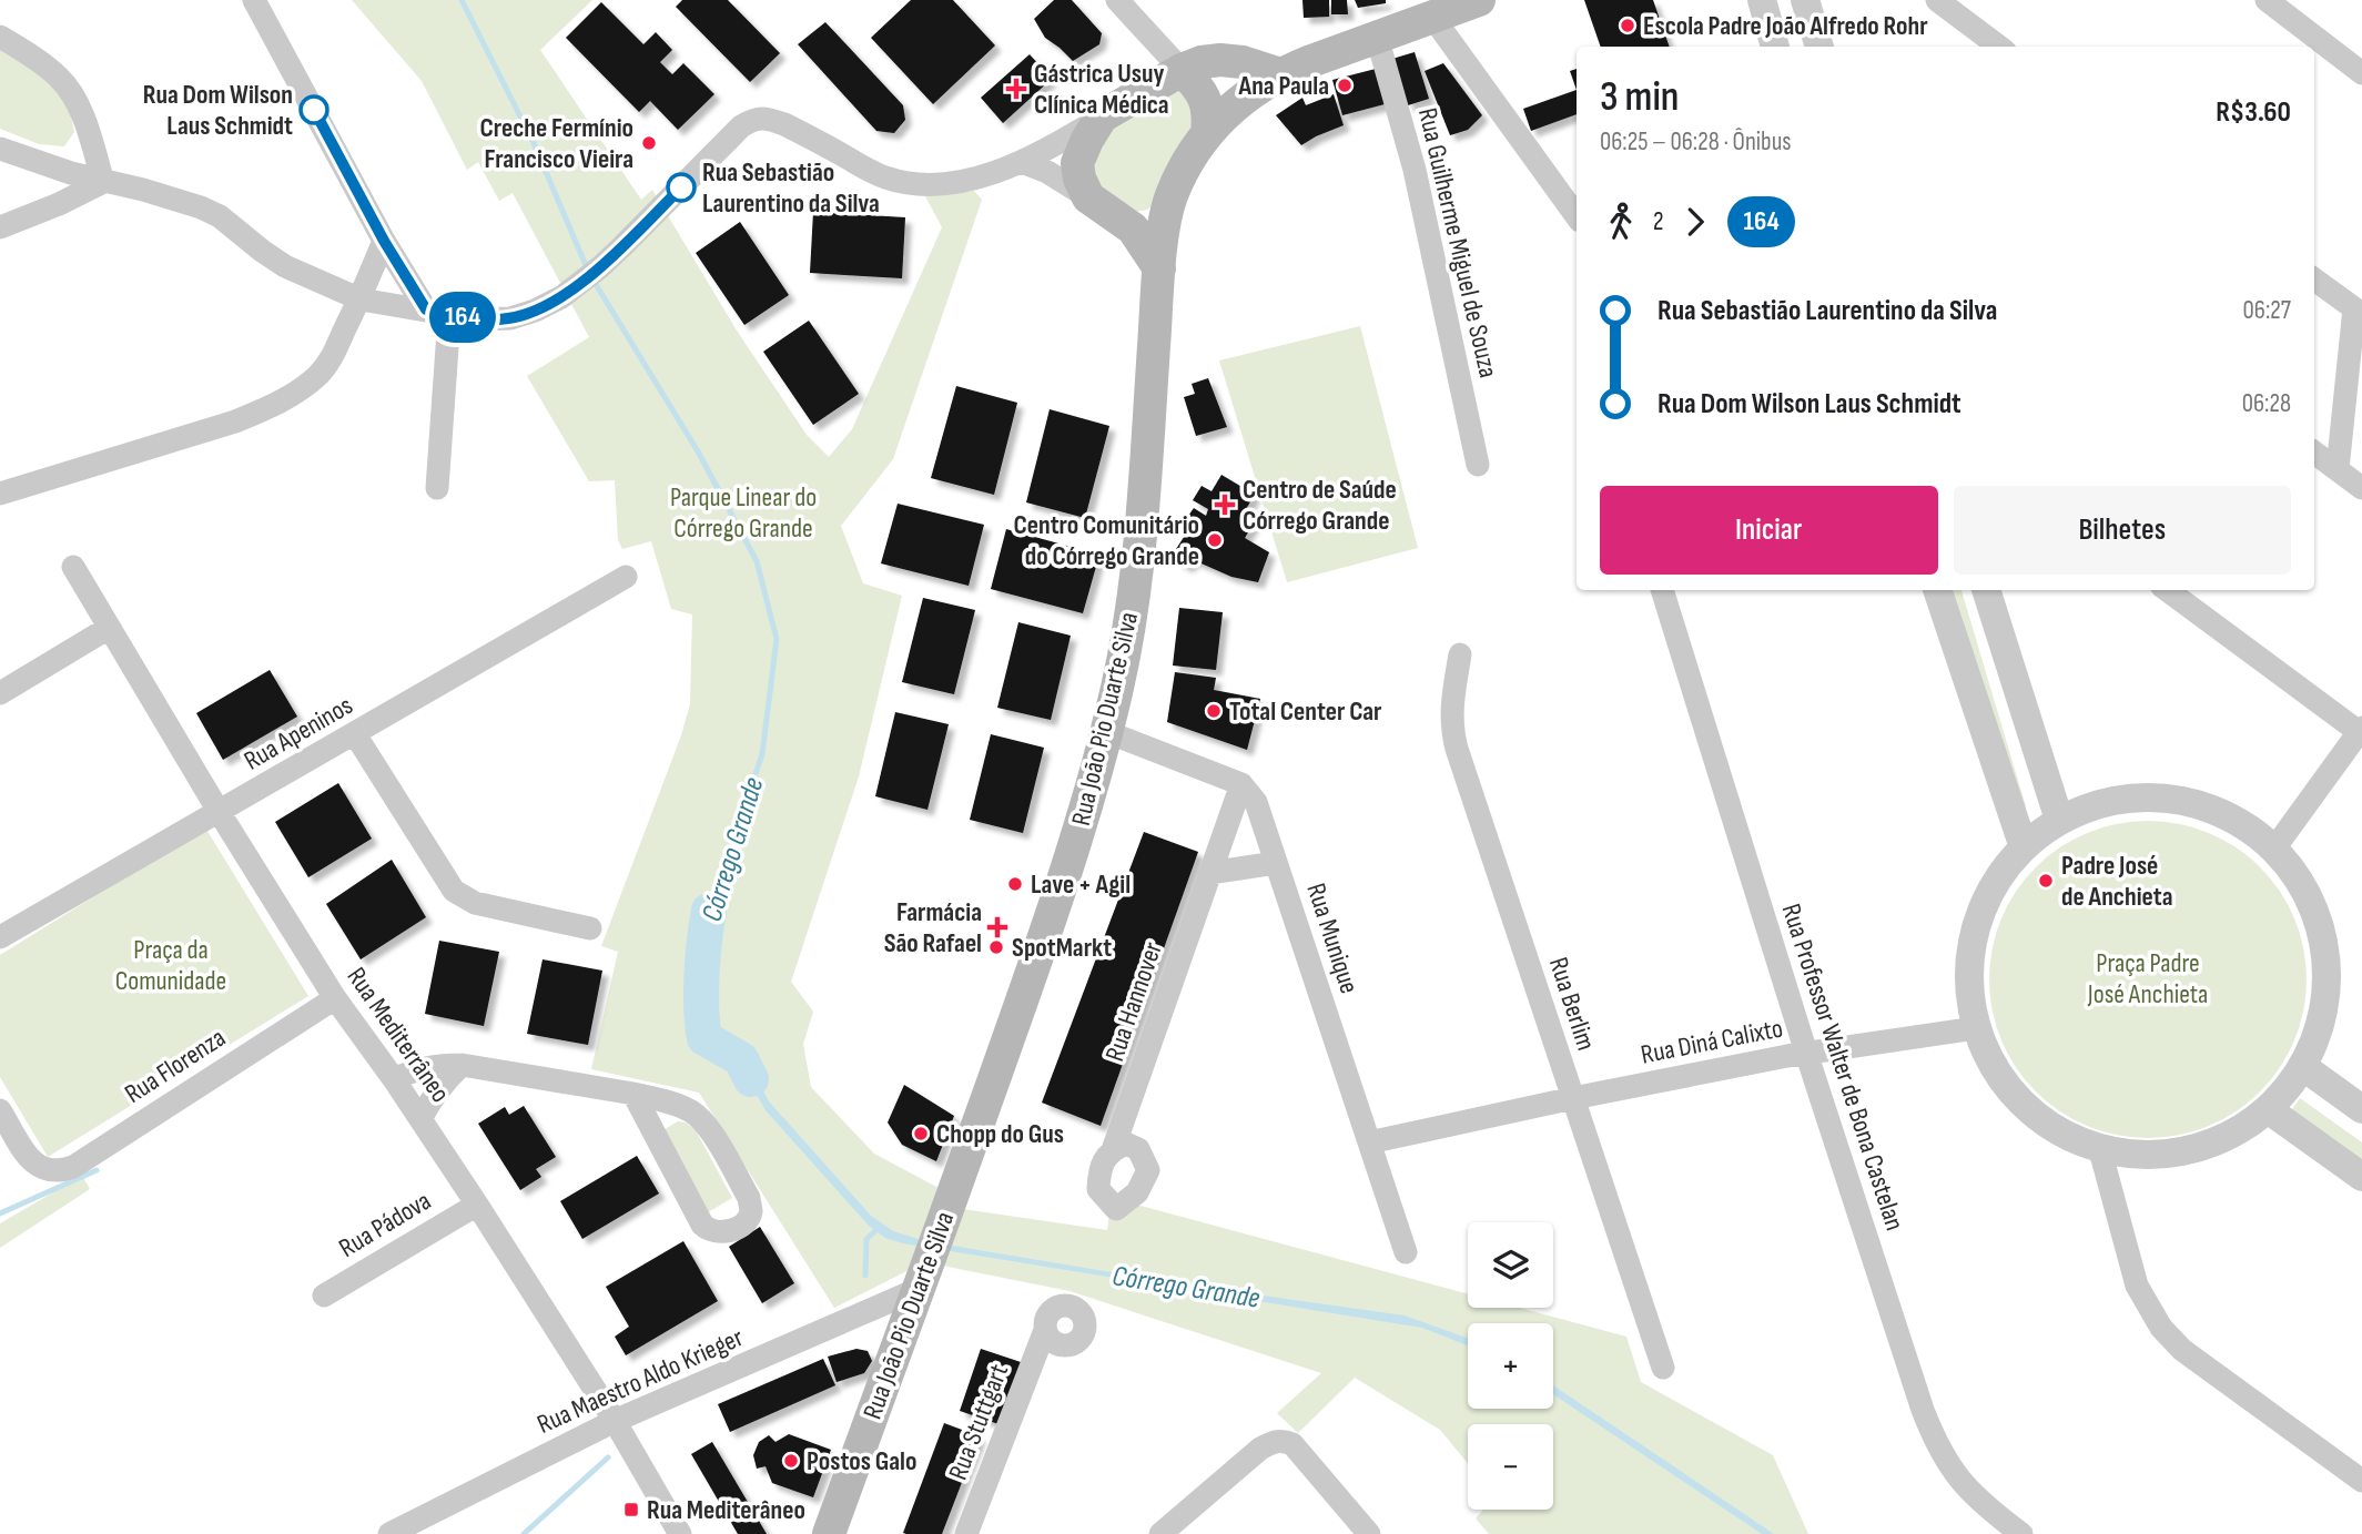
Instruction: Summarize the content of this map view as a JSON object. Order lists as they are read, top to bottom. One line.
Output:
{"streets":{"main road":["Rua João Pio Duarte Silva"],"street":["Rua Guilherme Miguel de Souza","Rua Apeninos","Rua Munique","Rua Hannover","Rua Berlim","Rua Mediterrâneo","Rua Diná Calixto","Rua Florenza","Rua Professor Walter de Bona Castelan","Rua Pádova","Rua Maestro Aldo Krieger","Rua Stuttgart"]},"crossings":[["Rua Guilherme Miguel de Souza","Rua João Pio Duarte Silva"],["Rua João Pio Duarte Silva","Rua Maestro Aldo Krieger"],["Rua Apeninos","Rua Mediterrâneo"],["Rua Munique","Rua Hannover"],["Rua Munique","Rua Diná Calixto"],["Rua Berlim","Rua Diná Calixto"],["Rua Mediterrâneo","Rua Florenza"],["Rua Mediterrâneo","Rua Pádova"],["Rua Mediterrâneo","Rua Maestro Aldo Krieger"],["Rua Diná Calixto","Rua Professor Walter de Bona Castelan"]],"water":["Córrego Grande"],"parks":["Parque Linear do Córrego Grande","Praça da Comunidade","Praça Padre José Anchieta"],"places":{"other":["Escola Padre João Alfredo Rohr","Ana Paula","Rua Dom Wilson Laus Schmidt","Creche Fermínio Francisco Vieira","Rua Sebastião Laurentino da Silva","Centro Comunitário do Córrego Grande","Total Center Car","Padre José de Anchieta","Lave + Agil","SpotMarkt","Chopp do Gus","Postos Galo"],"health":["Gástrica Usuy Clínica Médica","Centro de Saúde Córrego Grande","Farmácia São Rafael"],"transit":["Rua Mediterâneo"]},"lines":["bus line 164"],"page":{"on_map":"164","heading":["3 min","06:25 – 06:28 · Ônibus","R$3.60"],"legs":["2","164"],"list":[{"name":"Rua Sebastião Laurentino da Silva","value":"06:27"},{"name":"Rua Dom Wilson Laus Schmidt","value":"06:28"}],"buttons":["Iniciar","Bilhetes"],"map_buttons":["+","−"]}}
